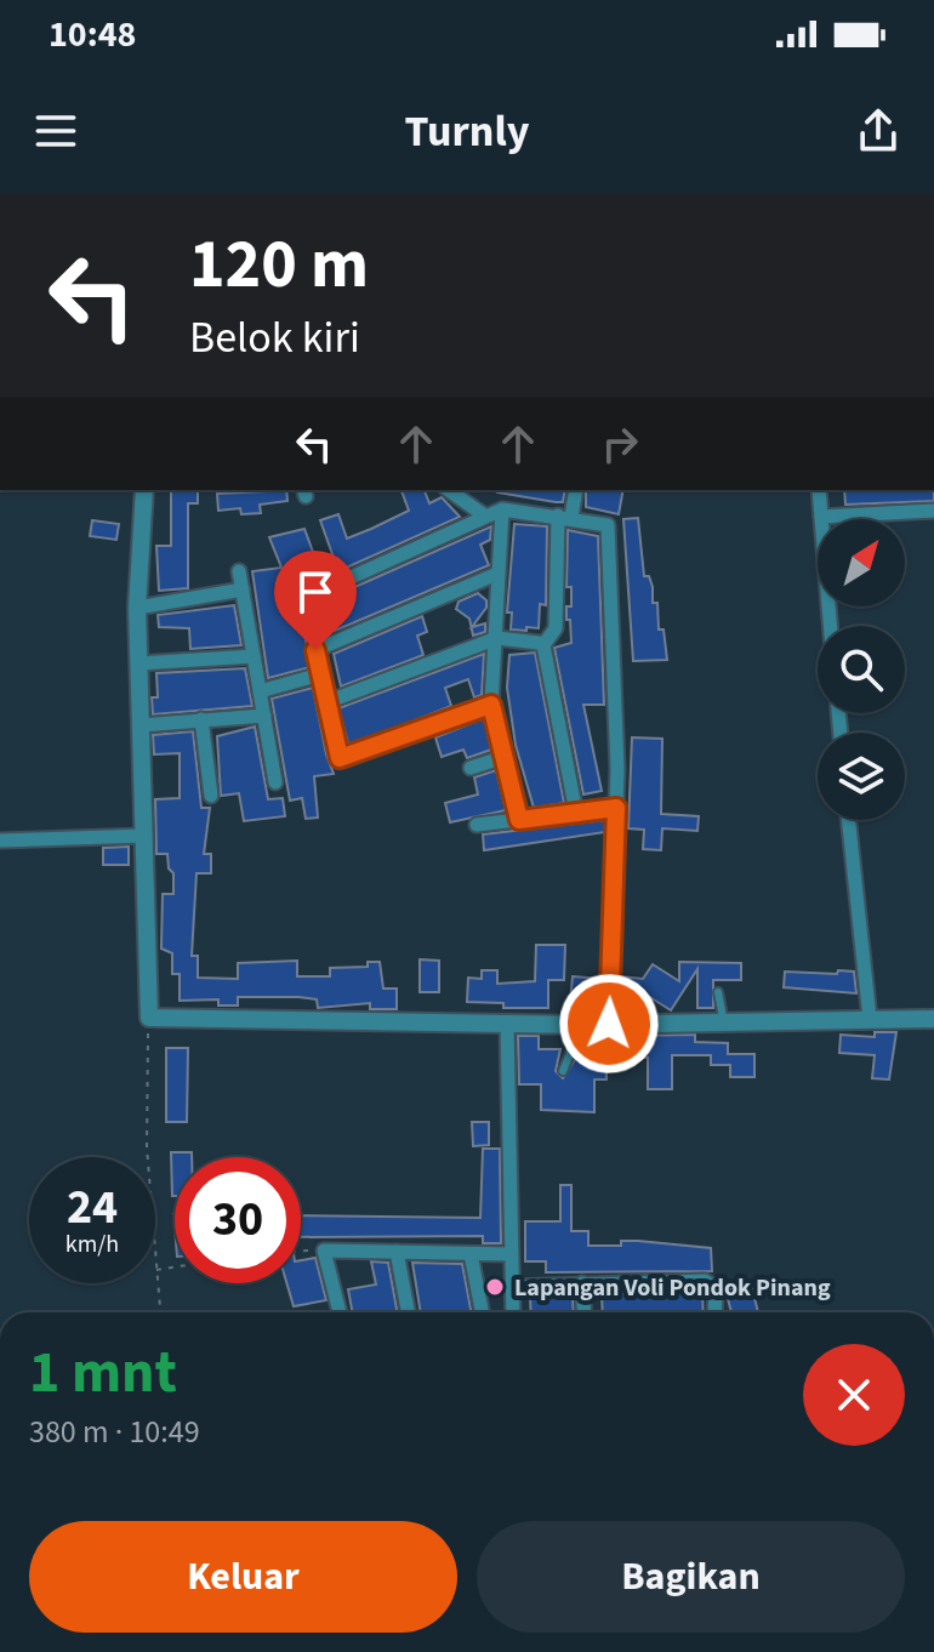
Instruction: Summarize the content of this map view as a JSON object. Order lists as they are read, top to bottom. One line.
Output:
{"places":["Lapangan Voli Pondok Pinang"],"north":"top right","page":{"status":"10:48","header":"Turnly","turn":["120 m","Belok kiri"],"speed":"24 km/h","limit":"30","heading":["1 mnt","380 m · 10:49"],"buttons":["Keluar","Bagikan"]}}
